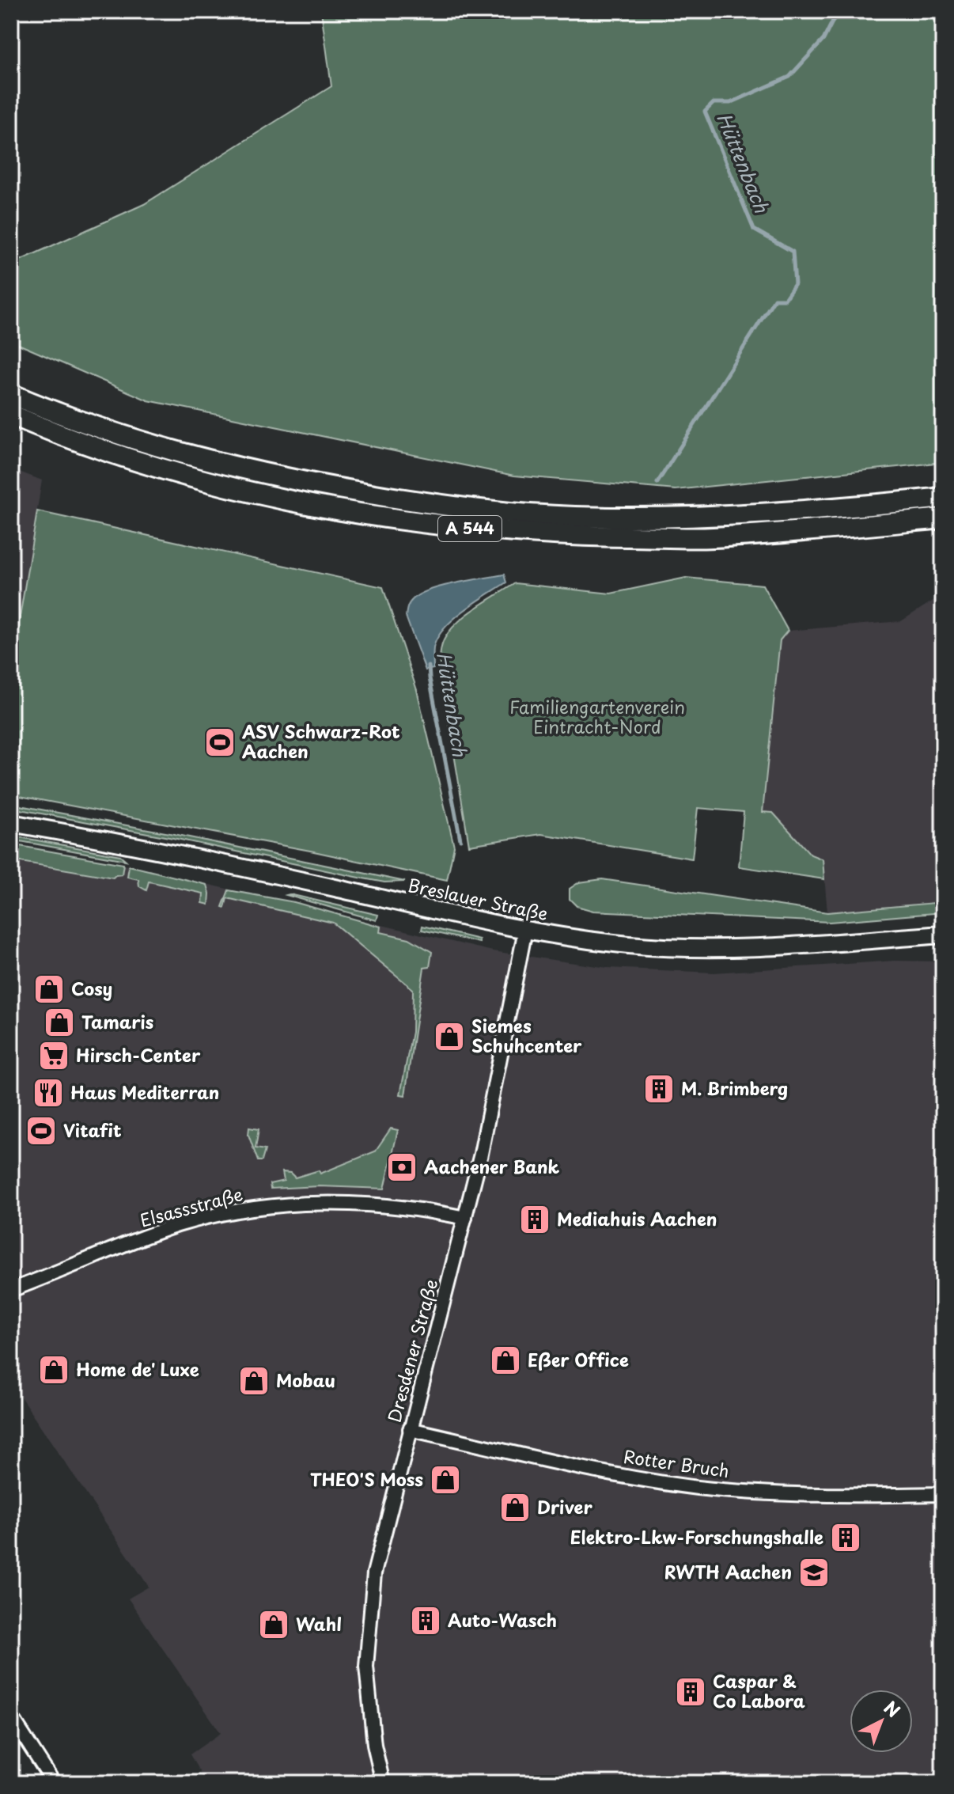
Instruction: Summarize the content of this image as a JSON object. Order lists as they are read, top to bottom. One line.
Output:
{"streets":{"highway":["A 544"],"main road":["Breslauer Straße"],"street":["Elsassstraße","Dresdener Straße","Rotter Bruch"]},"crossings":[["Breslauer Straße","Dresdener Straße"],["Elsassstraße","Dresdener Straße"],["Dresdener Straße","Rotter Bruch"]],"water":["Hüttenbach"],"parks":["Familiengartenverein Eintracht-Nord"],"places":{"sports":["ASV Schwarz-Rot Aachen","Vitafit"],"shop":["Cosy","Tamaris","Siemes Schuhcenter","Eßer Office","Home de' Luxe","Mobau","THEO'S Moss","Driver","Wahl"],"supermarket":["Hirsch-Center"],"building":["M. Brimberg","Mediahuis Aachen","Elektro-Lkw-Forschungshalle","Auto-Wasch","Caspar & Co Labora"],"restaurant":["Haus Mediterran"],"bank":["Aachener Bank"],"school or university":["RWTH Aachen"]},"north":"top right"}
